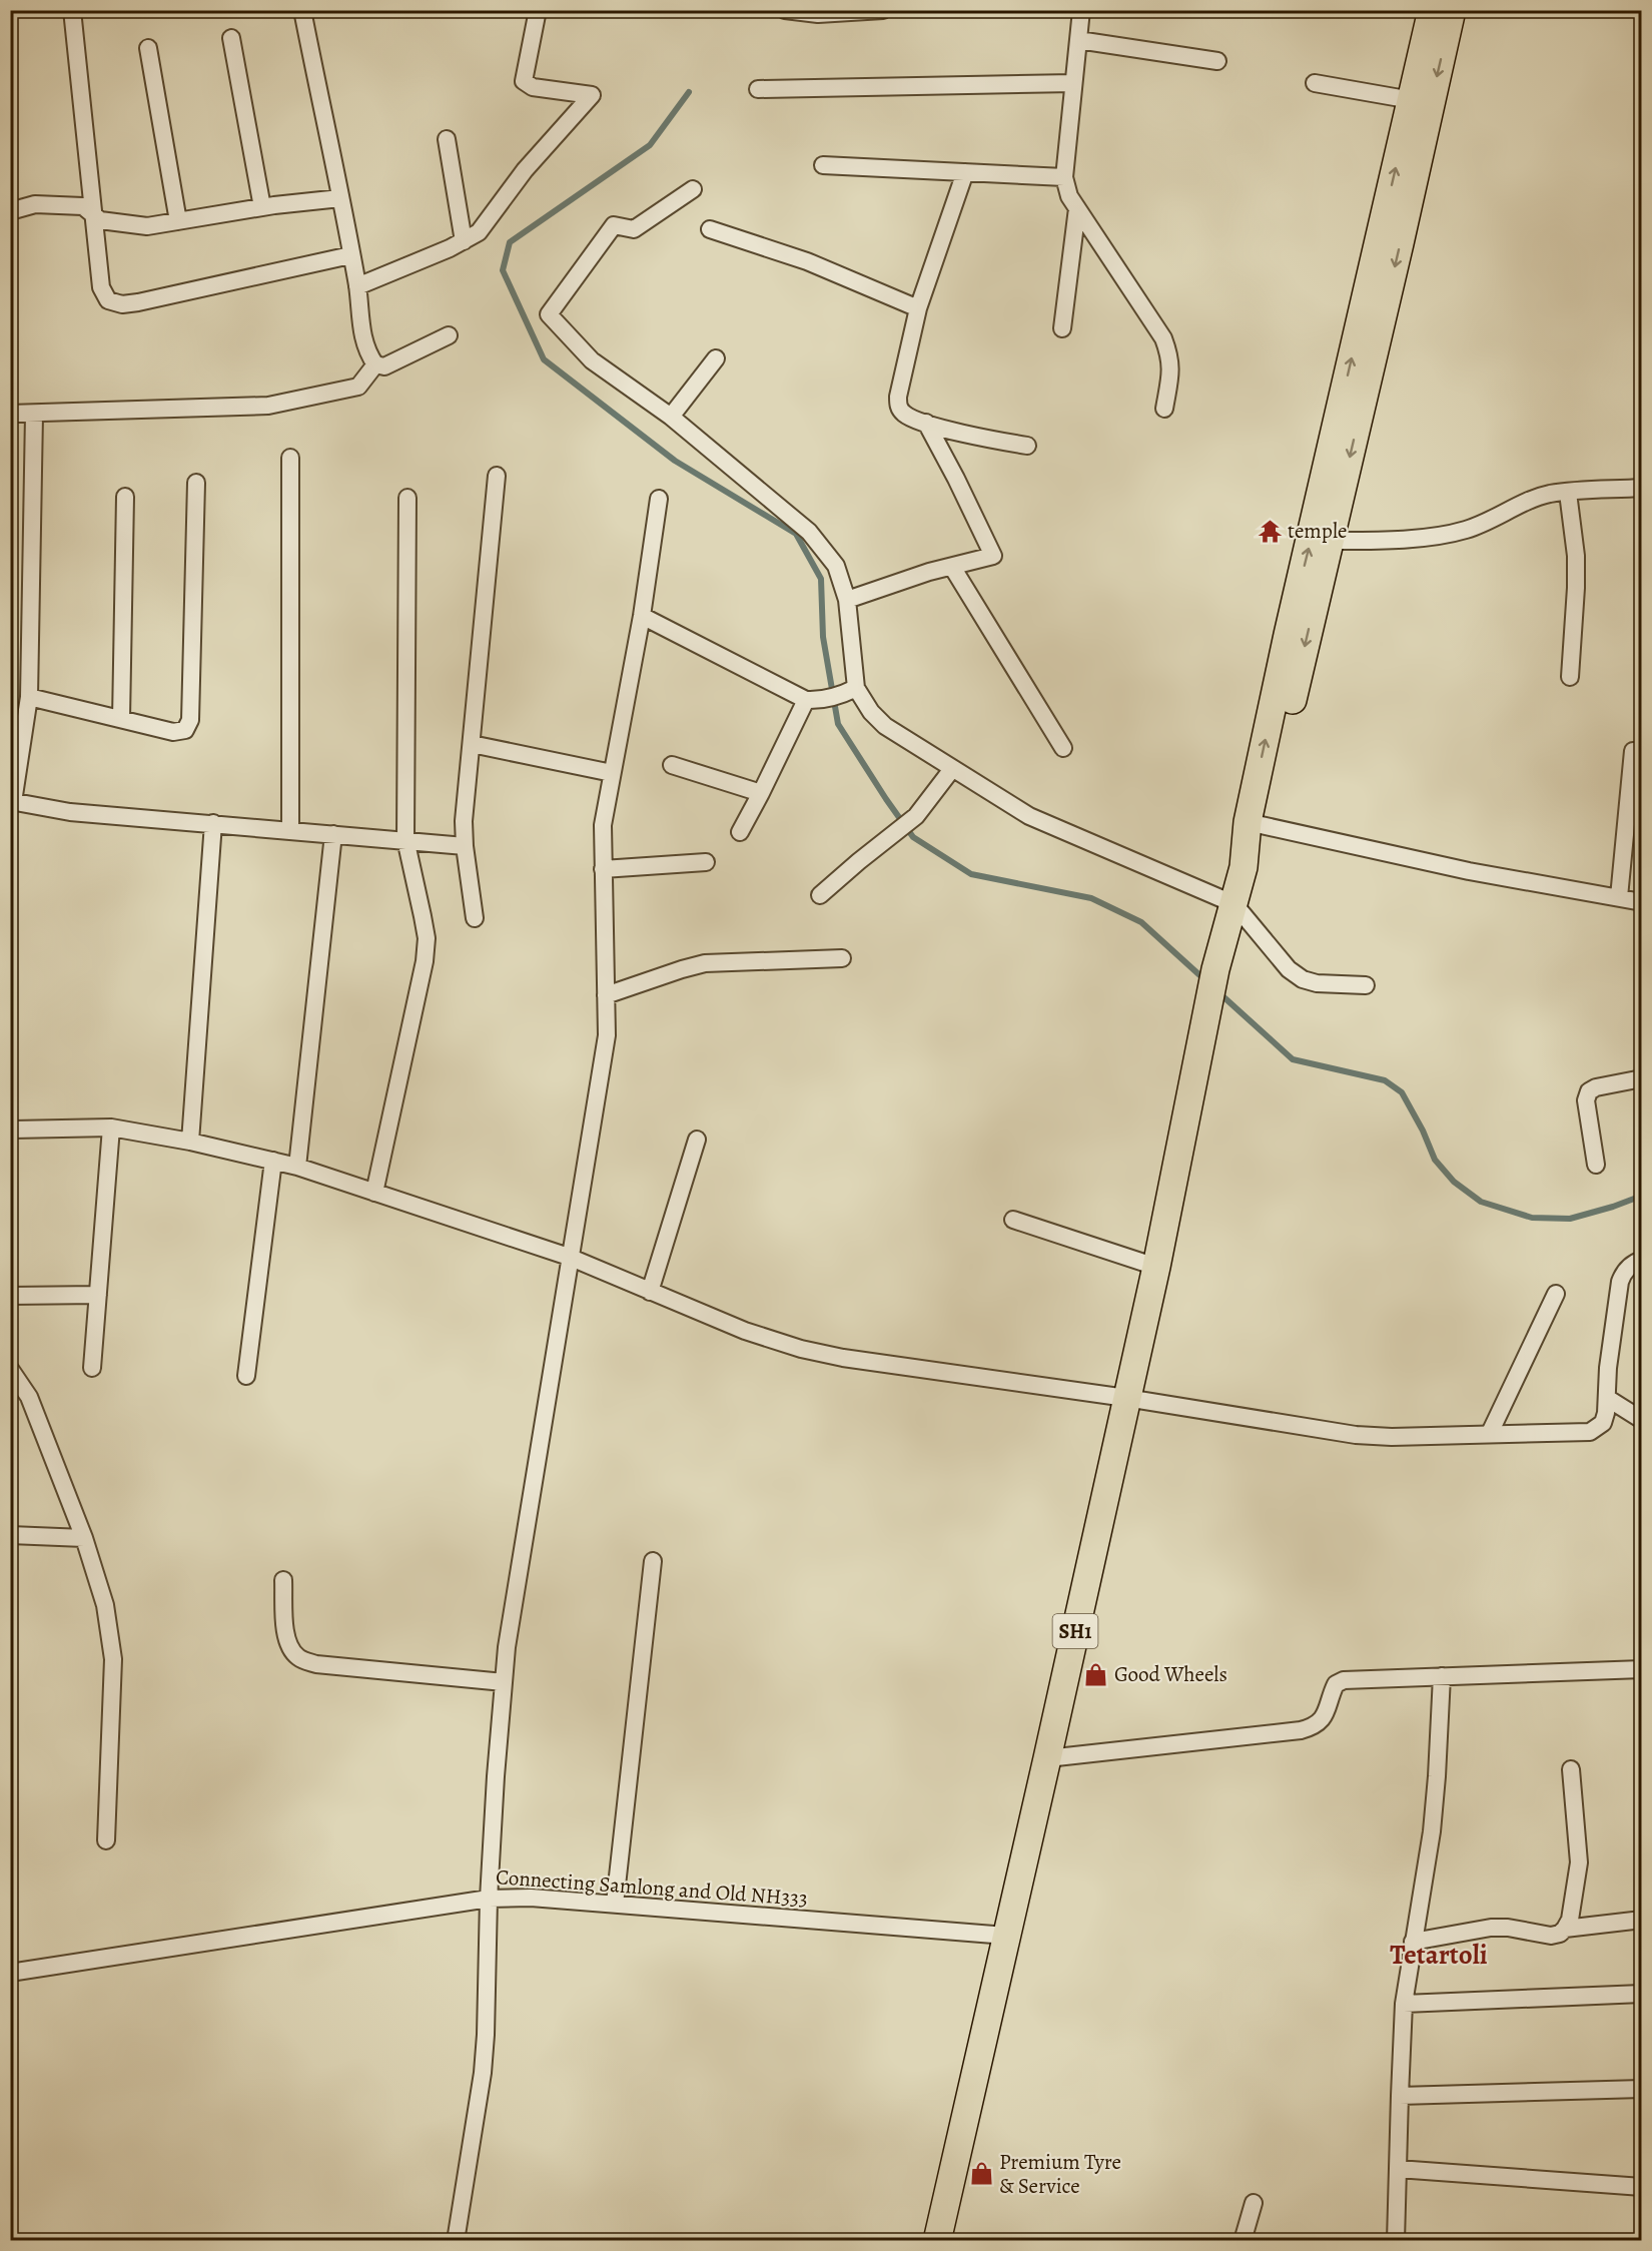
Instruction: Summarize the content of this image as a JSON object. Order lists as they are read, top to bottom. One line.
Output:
{"streets":{"main road":["SH1"],"street":["Connecting Samlong and Old NH333"]},"crossings":[["SH1","Connecting Samlong and Old NH333"]],"districts":["Tetartoli"],"places":{"temple":["temple"],"shop":["Good Wheels","Premium Tyre & Service"]}}
